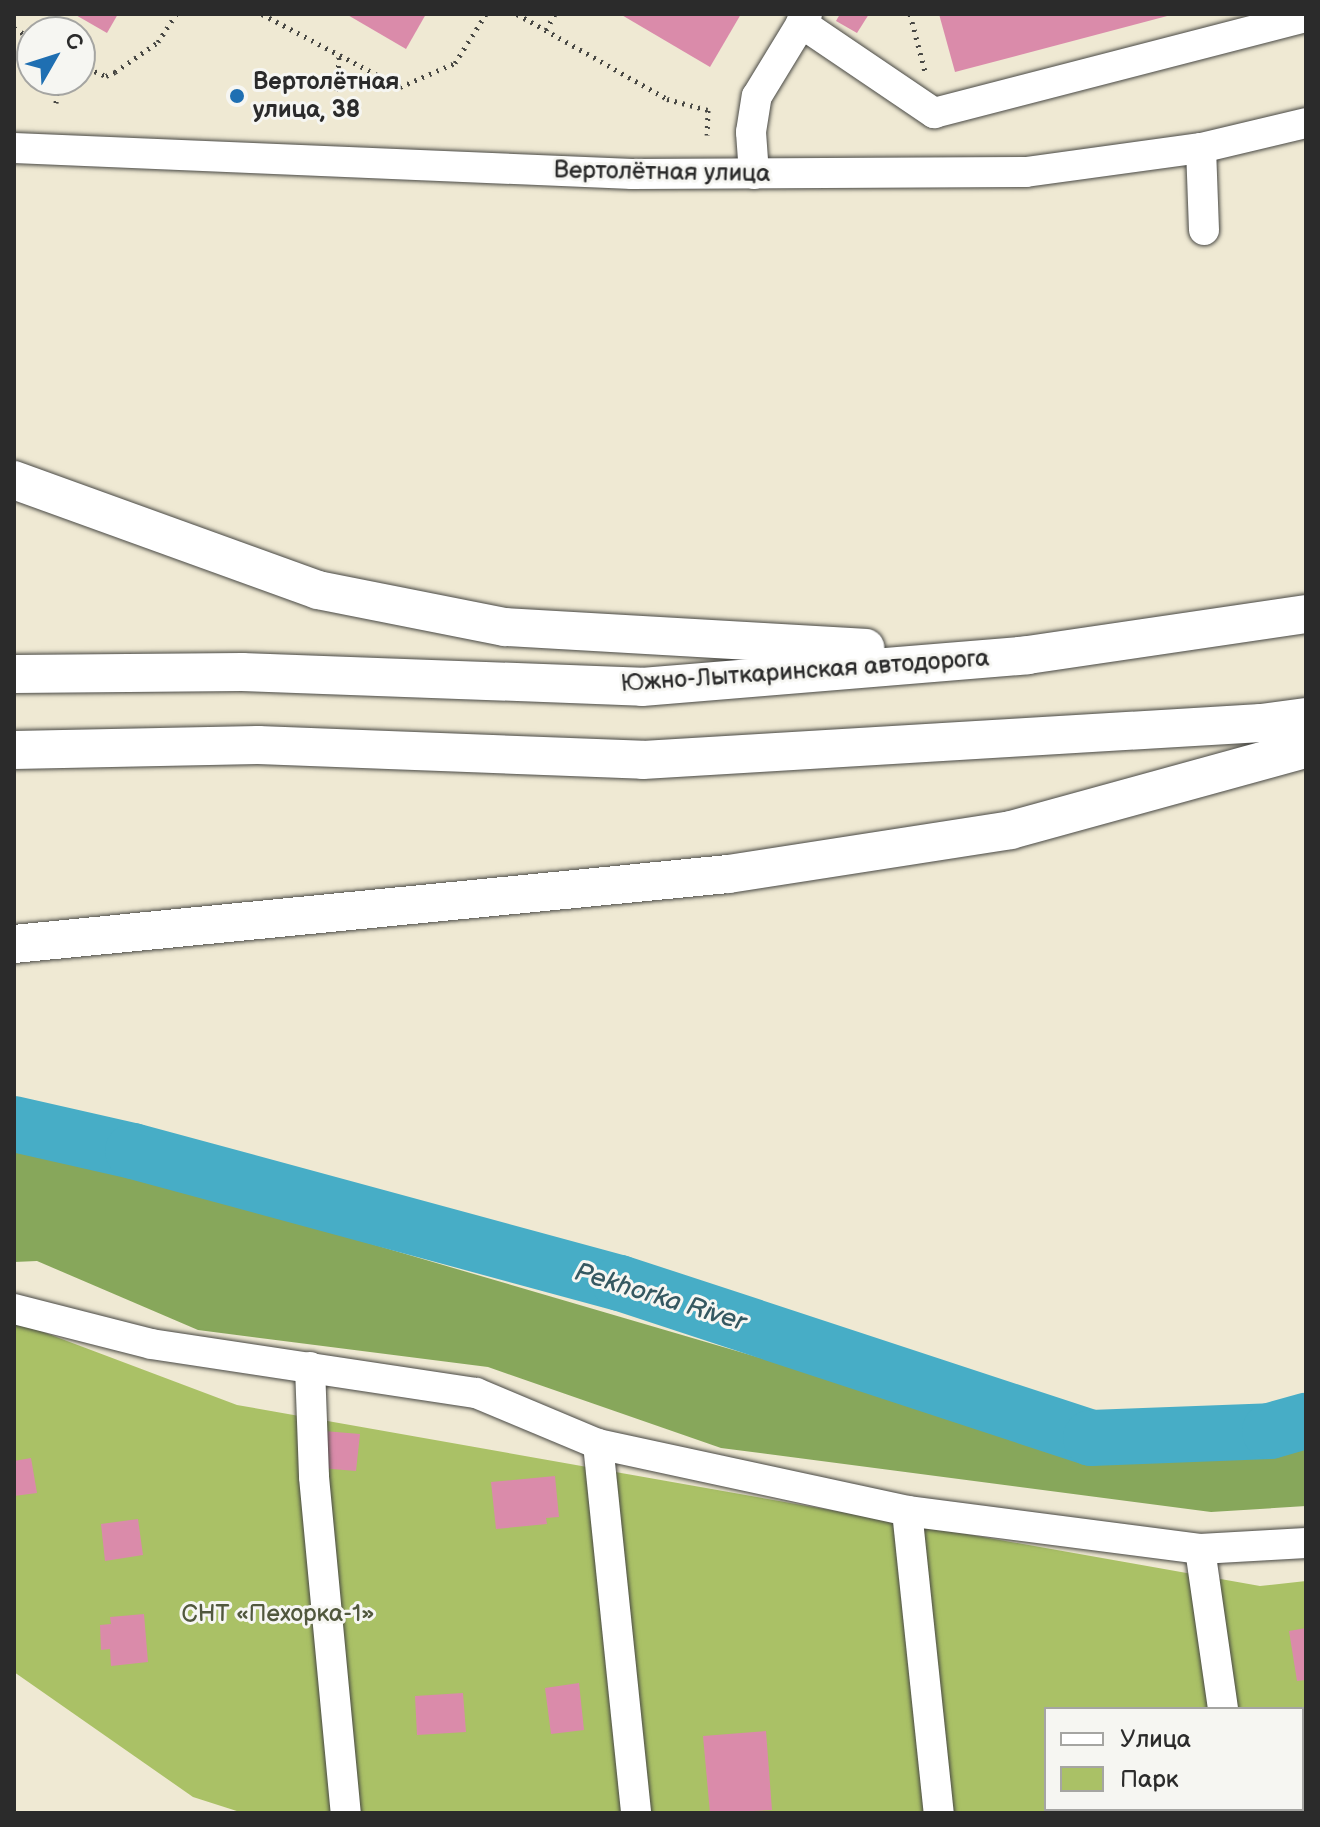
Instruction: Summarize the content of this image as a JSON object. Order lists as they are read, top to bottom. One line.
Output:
{"streets":{"main road":["Южно-Лыткаринская автодорога"],"street":["Вертолётная улица"]},"water":["Pekhorka River"],"parks":["СНТ «Пехорка-1»"],"places":["Вертолётная улица, 38"],"legend":["Улица","Парк"],"north":"top right"}
